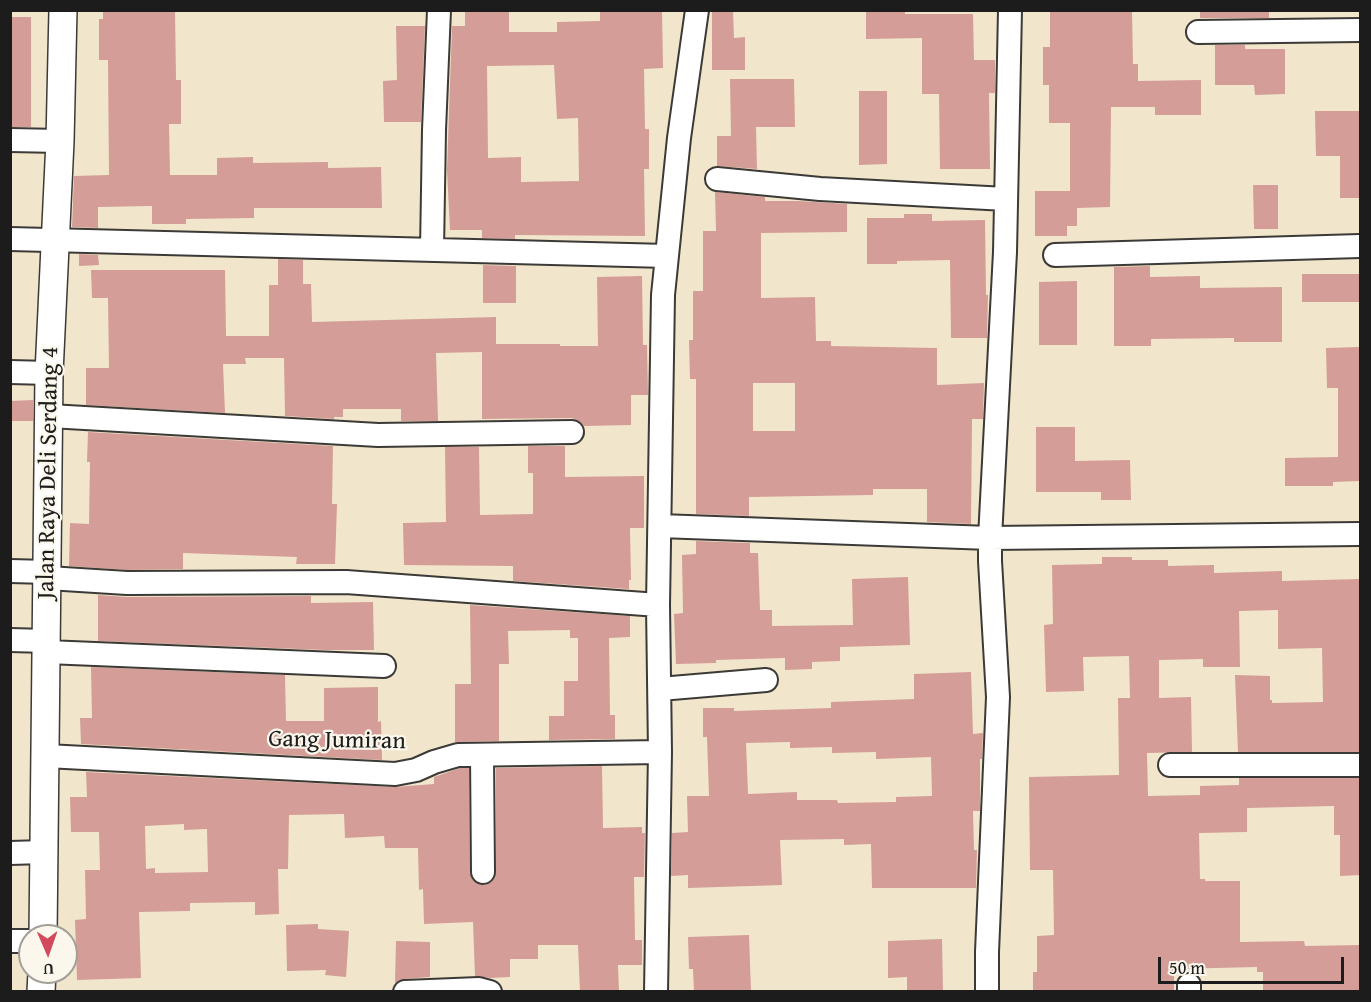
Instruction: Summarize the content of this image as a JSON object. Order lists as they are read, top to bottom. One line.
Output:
{"streets":{"street":["Jalan Raya Deli Serdang 4","Gang Jumiran"]},"crossings":[["Jalan Raya Deli Serdang 4","Gang Jumiran"]],"scale_bar":"50 m","north":"bottom"}
